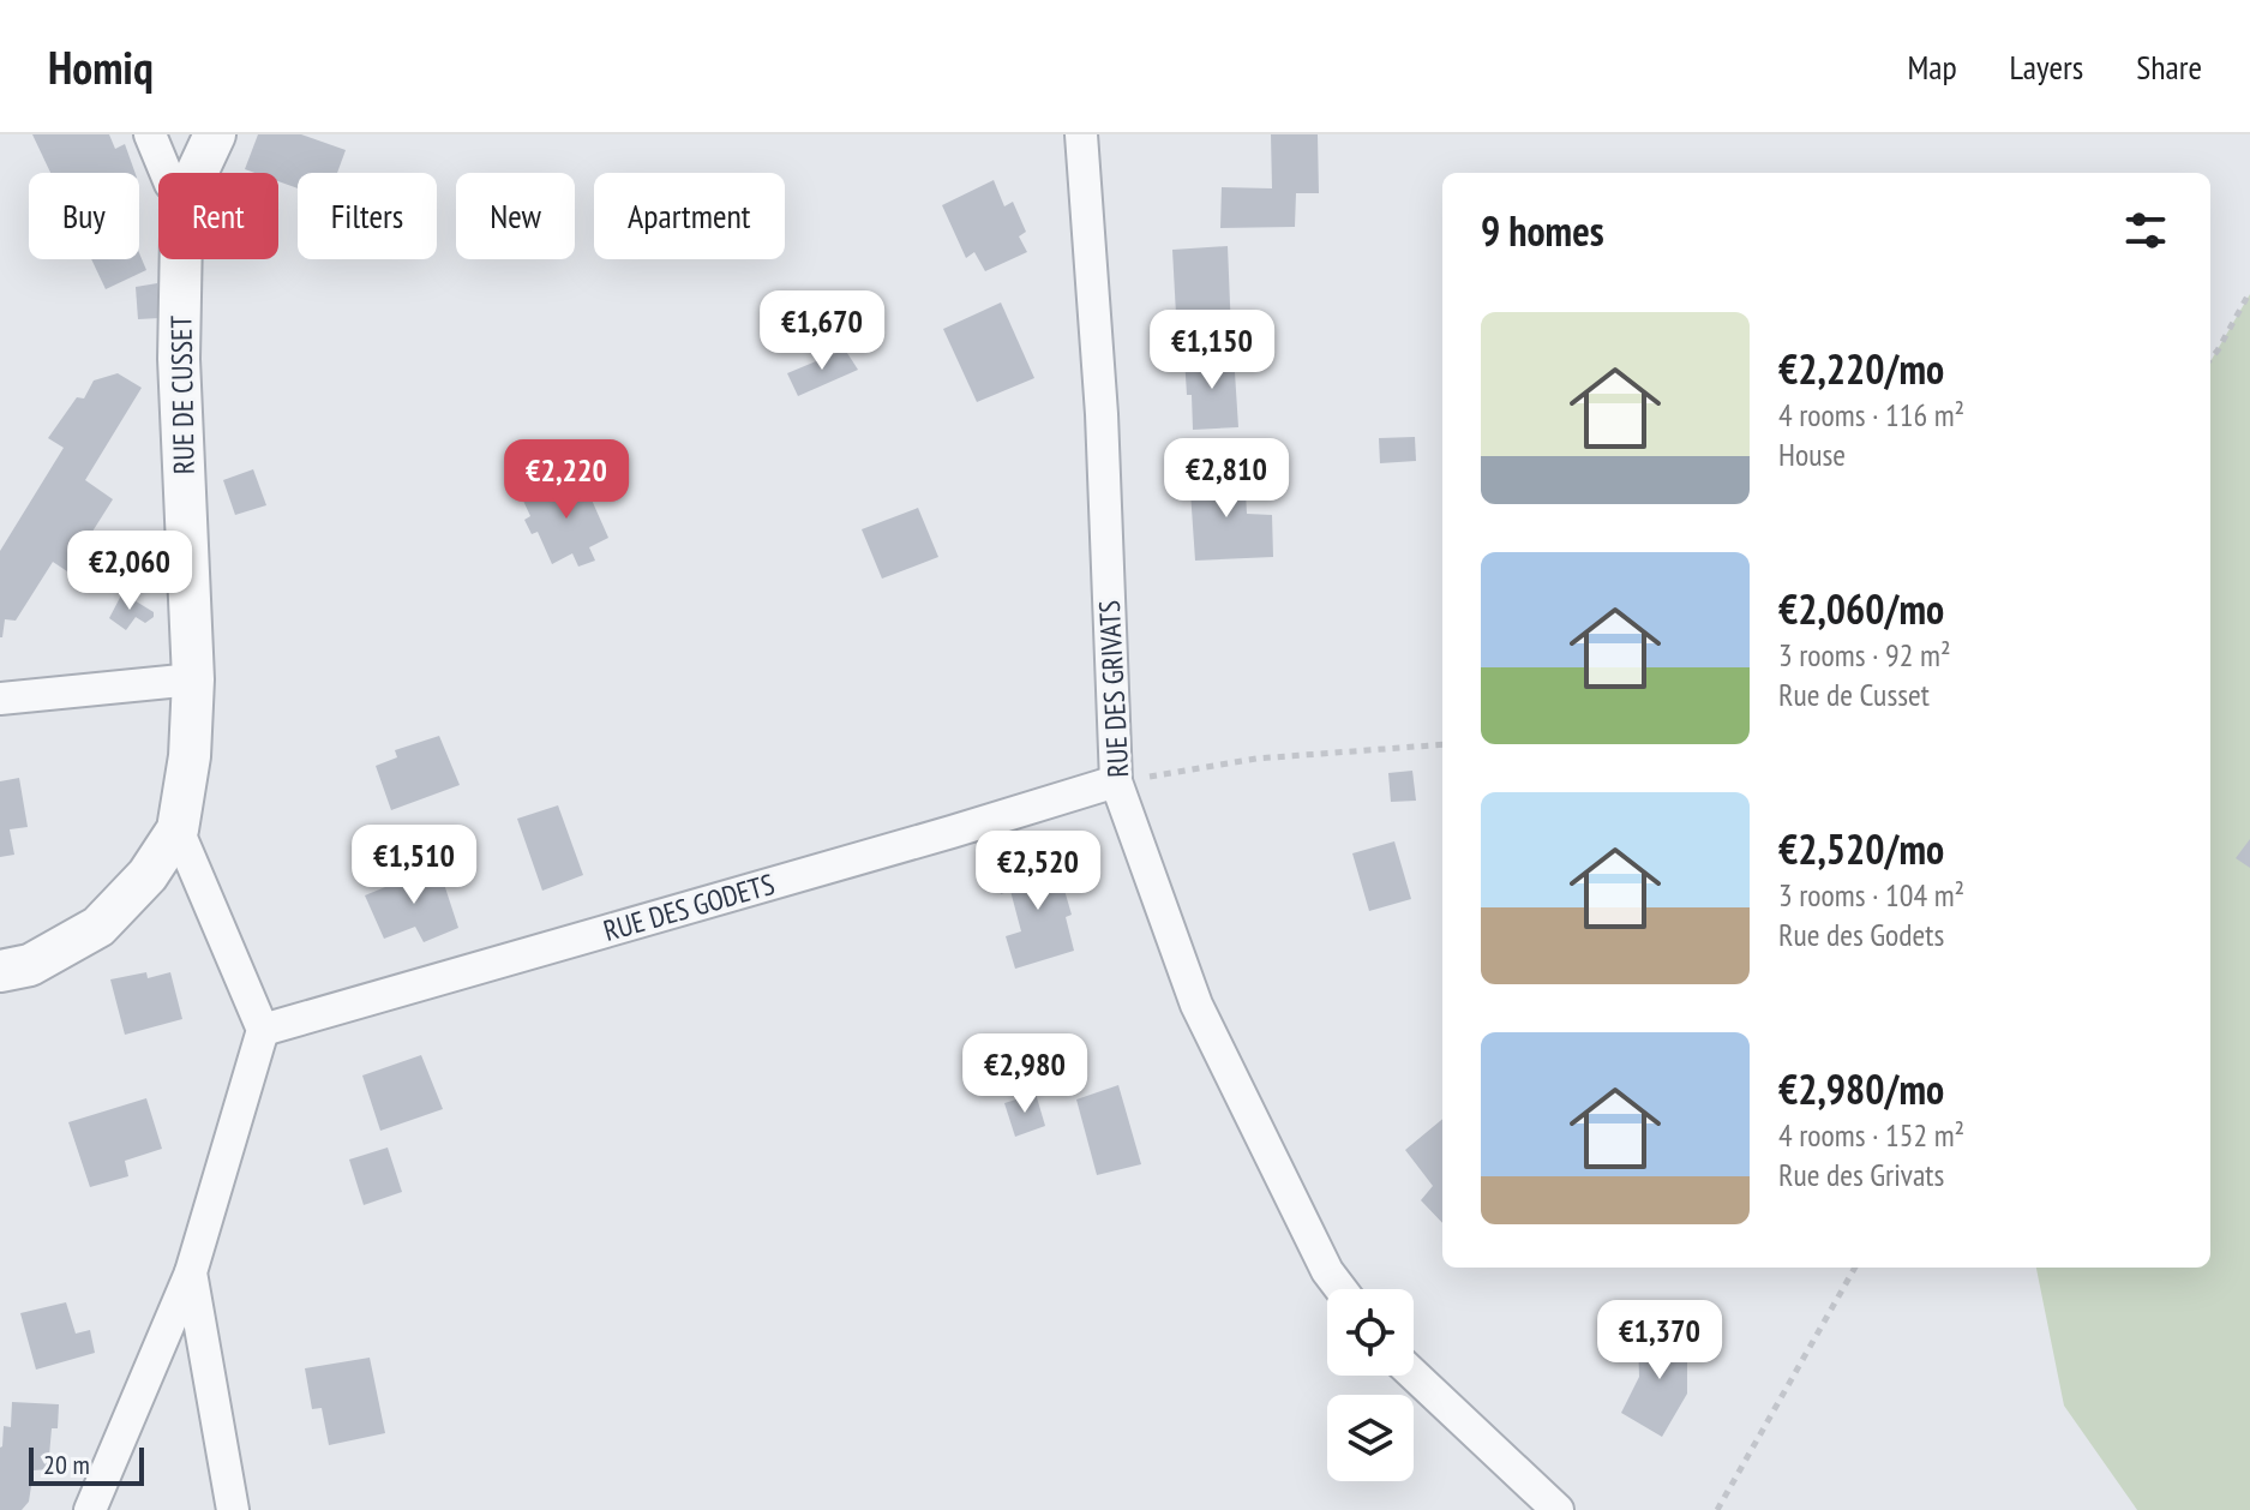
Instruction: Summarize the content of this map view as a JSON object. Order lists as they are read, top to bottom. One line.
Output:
{"streets":{"street":["RUE DE CUSSET","RUE DES GRIVATS","RUE DES GODETS"]},"crossings":[["RUE DES GRIVATS","RUE DES GODETS"]],"scale_bar":"20 m","page":{"header":"Homiq","nav":["Map","Layers","Share"],"chip":["Buy","Rent","Filters","New","Apartment"],"heading":"9 homes","list":[{"name":"€2,220/mo","note":"4 rooms · 116 m² · House"},{"name":"€2,060/mo","note":"3 rooms · 92 m² · Rue de Cusset"},{"name":"€2,520/mo","note":"3 rooms · 104 m² · Rue des Godets"},{"name":"€2,980/mo","note":"4 rooms · 152 m² · Rue des Grivats"}],"price":["€1,670","€1,150","€2,810","€2,220","€2,060","€1,510","€2,520","€2,980","€1,370"],"scale":"20 m"}}
